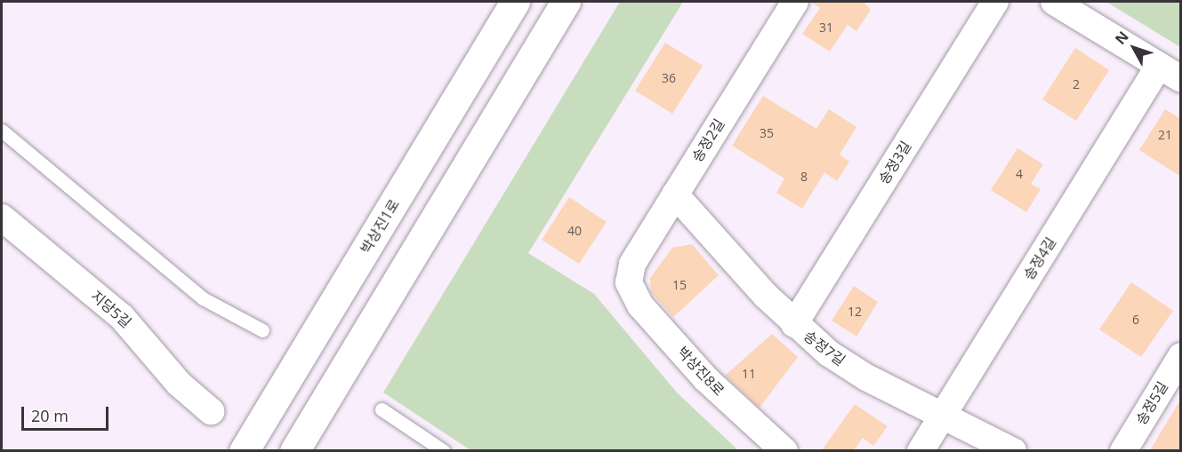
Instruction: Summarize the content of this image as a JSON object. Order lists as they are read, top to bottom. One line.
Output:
{"streets":{"street":["송정2길","송정3길","박상진1로","송정4길","지당5길","송정7길","박상진8로","송정5길"]},"crossings":[["송정2길","송정7길"],["송정2길","박상진8로"],["송정3길","송정7길"],["송정4길","송정7길"]],"house_numbers":["31","36","2","35","21","4","8","40","15","12","6","11"],"scale_bar":"20 m","north":"top left"}
